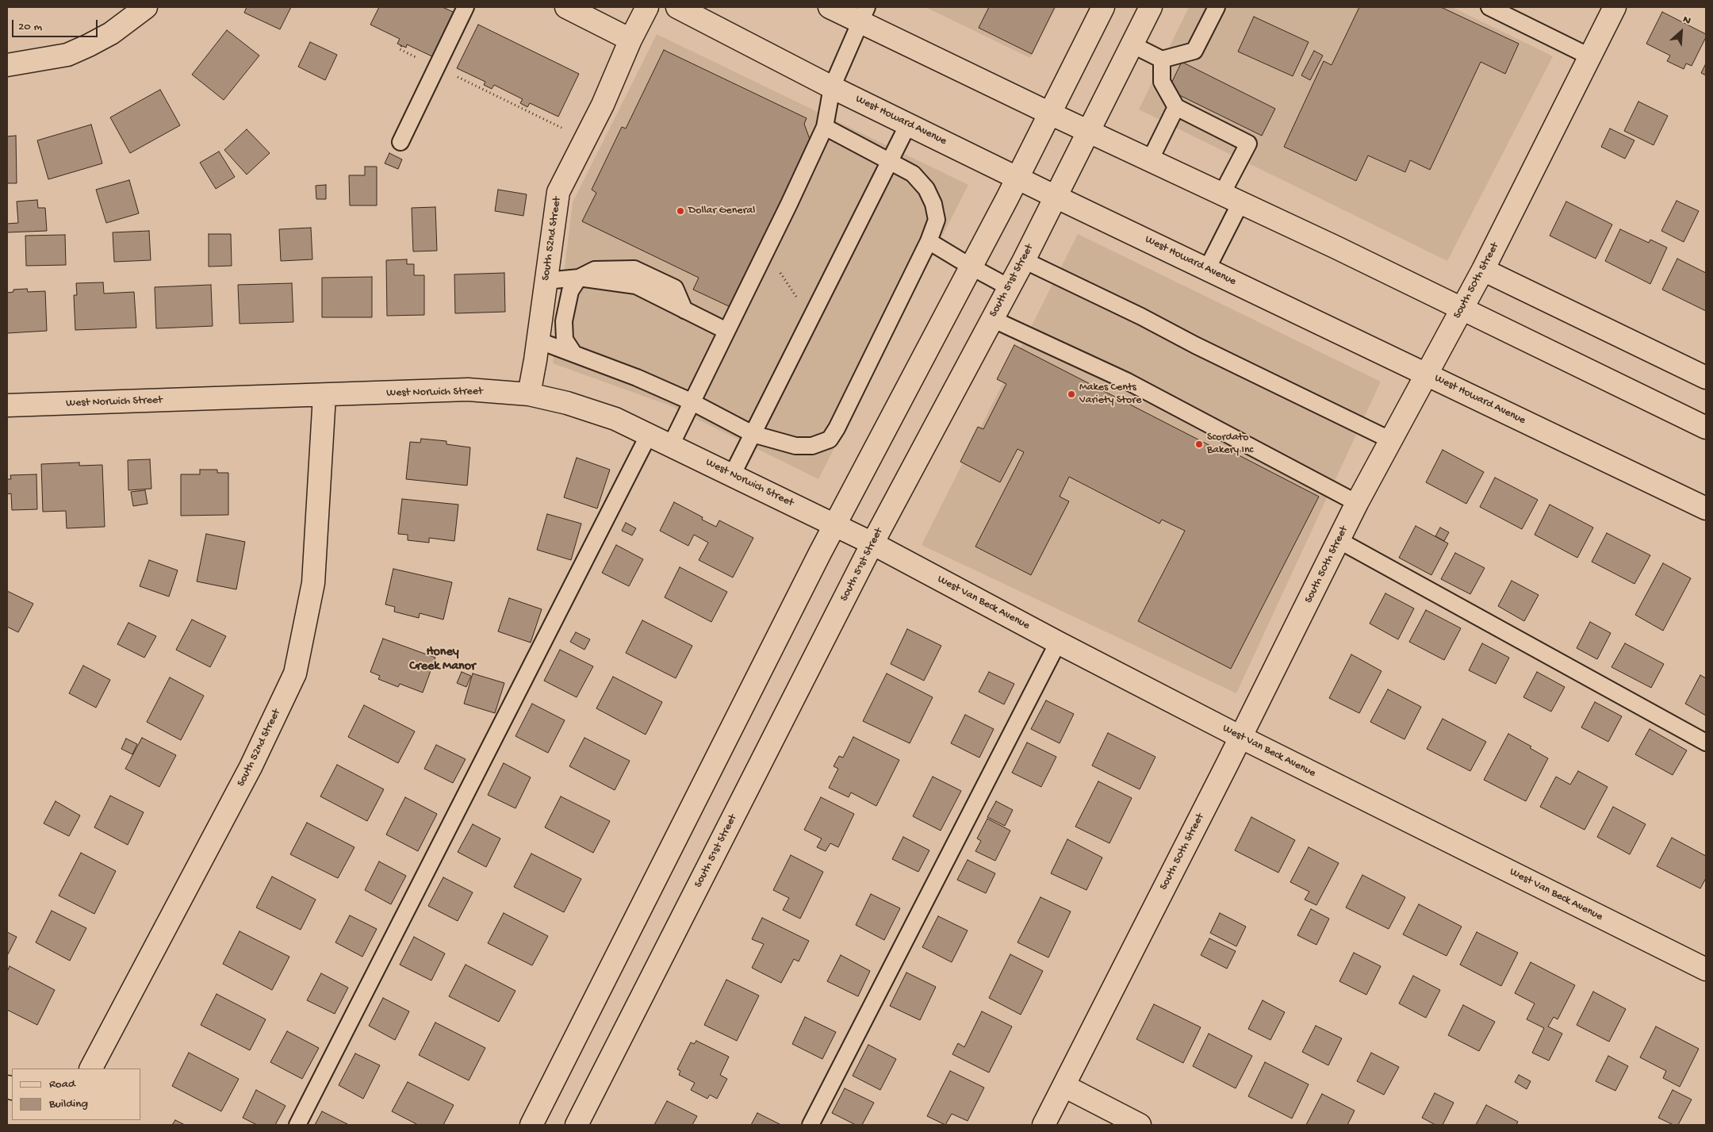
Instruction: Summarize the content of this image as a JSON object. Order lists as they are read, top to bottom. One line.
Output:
{"streets":{"street":["West Howard Avenue","South 52nd Street","South 51st Street","South 50th Street","West Norwich Street","West Van Beck Avenue"]},"crossings":[["West Howard Avenue","South 51st Street"],["West Howard Avenue","South 50th Street"],["South 52nd Street","West Norwich Street"],["South 51st Street","West Van Beck Avenue"],["South 50th Street","West Van Beck Avenue"],["West Norwich Street","West Van Beck Avenue"]],"districts":["Honey Creek Manor"],"places":["Dollar General","Makes Cents Variety Store","Scordato Bakery Inc"],"legend":["Road","Building"],"scale_bar":"20 m","north":"top right"}
